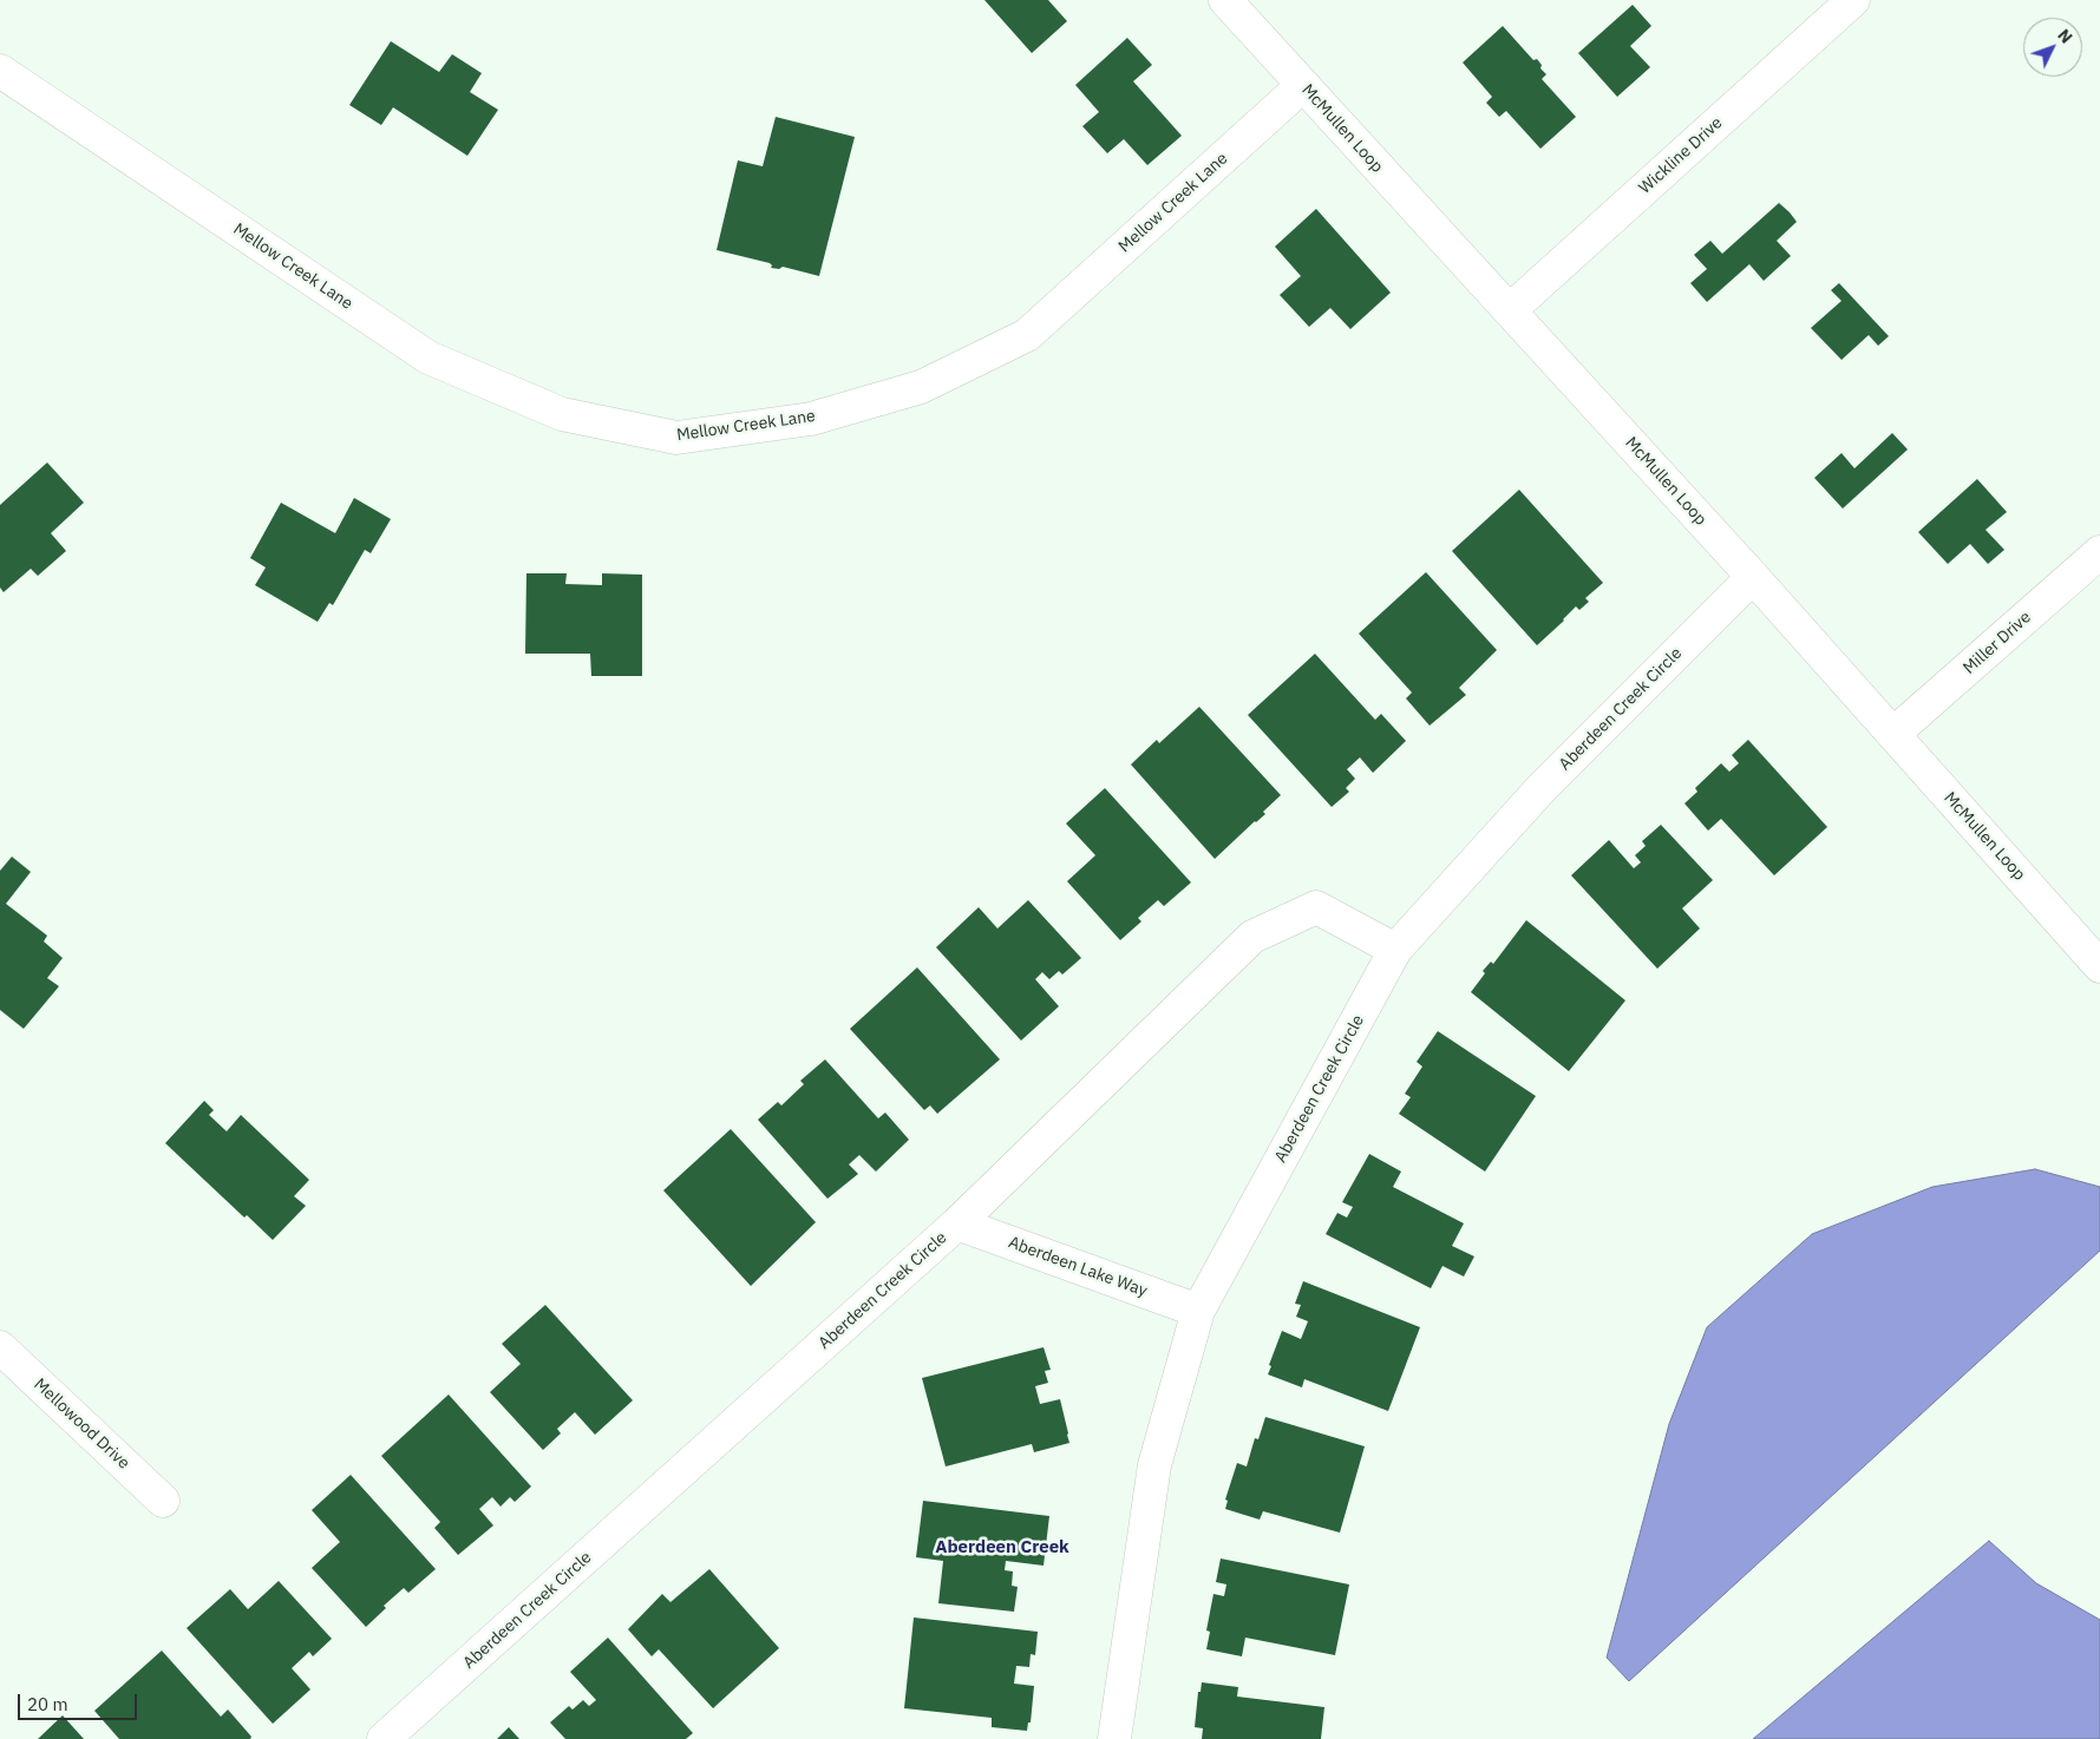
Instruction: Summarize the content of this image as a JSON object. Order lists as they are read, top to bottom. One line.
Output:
{"streets":{"street":["McMullen Loop","Wickline Drive","Mellow Creek Lane","Miller Drive","Aberdeen Creek Circle","Aberdeen Lake Way","Mellowood Drive"]},"crossings":[["McMullen Loop","Wickline Drive"],["McMullen Loop","Mellow Creek Lane"],["McMullen Loop","Miller Drive"],["McMullen Loop","Aberdeen Creek Circle"],["Aberdeen Creek Circle","Aberdeen Lake Way"]],"districts":["Aberdeen Creek"],"scale_bar":"20 m","north":"top right"}
